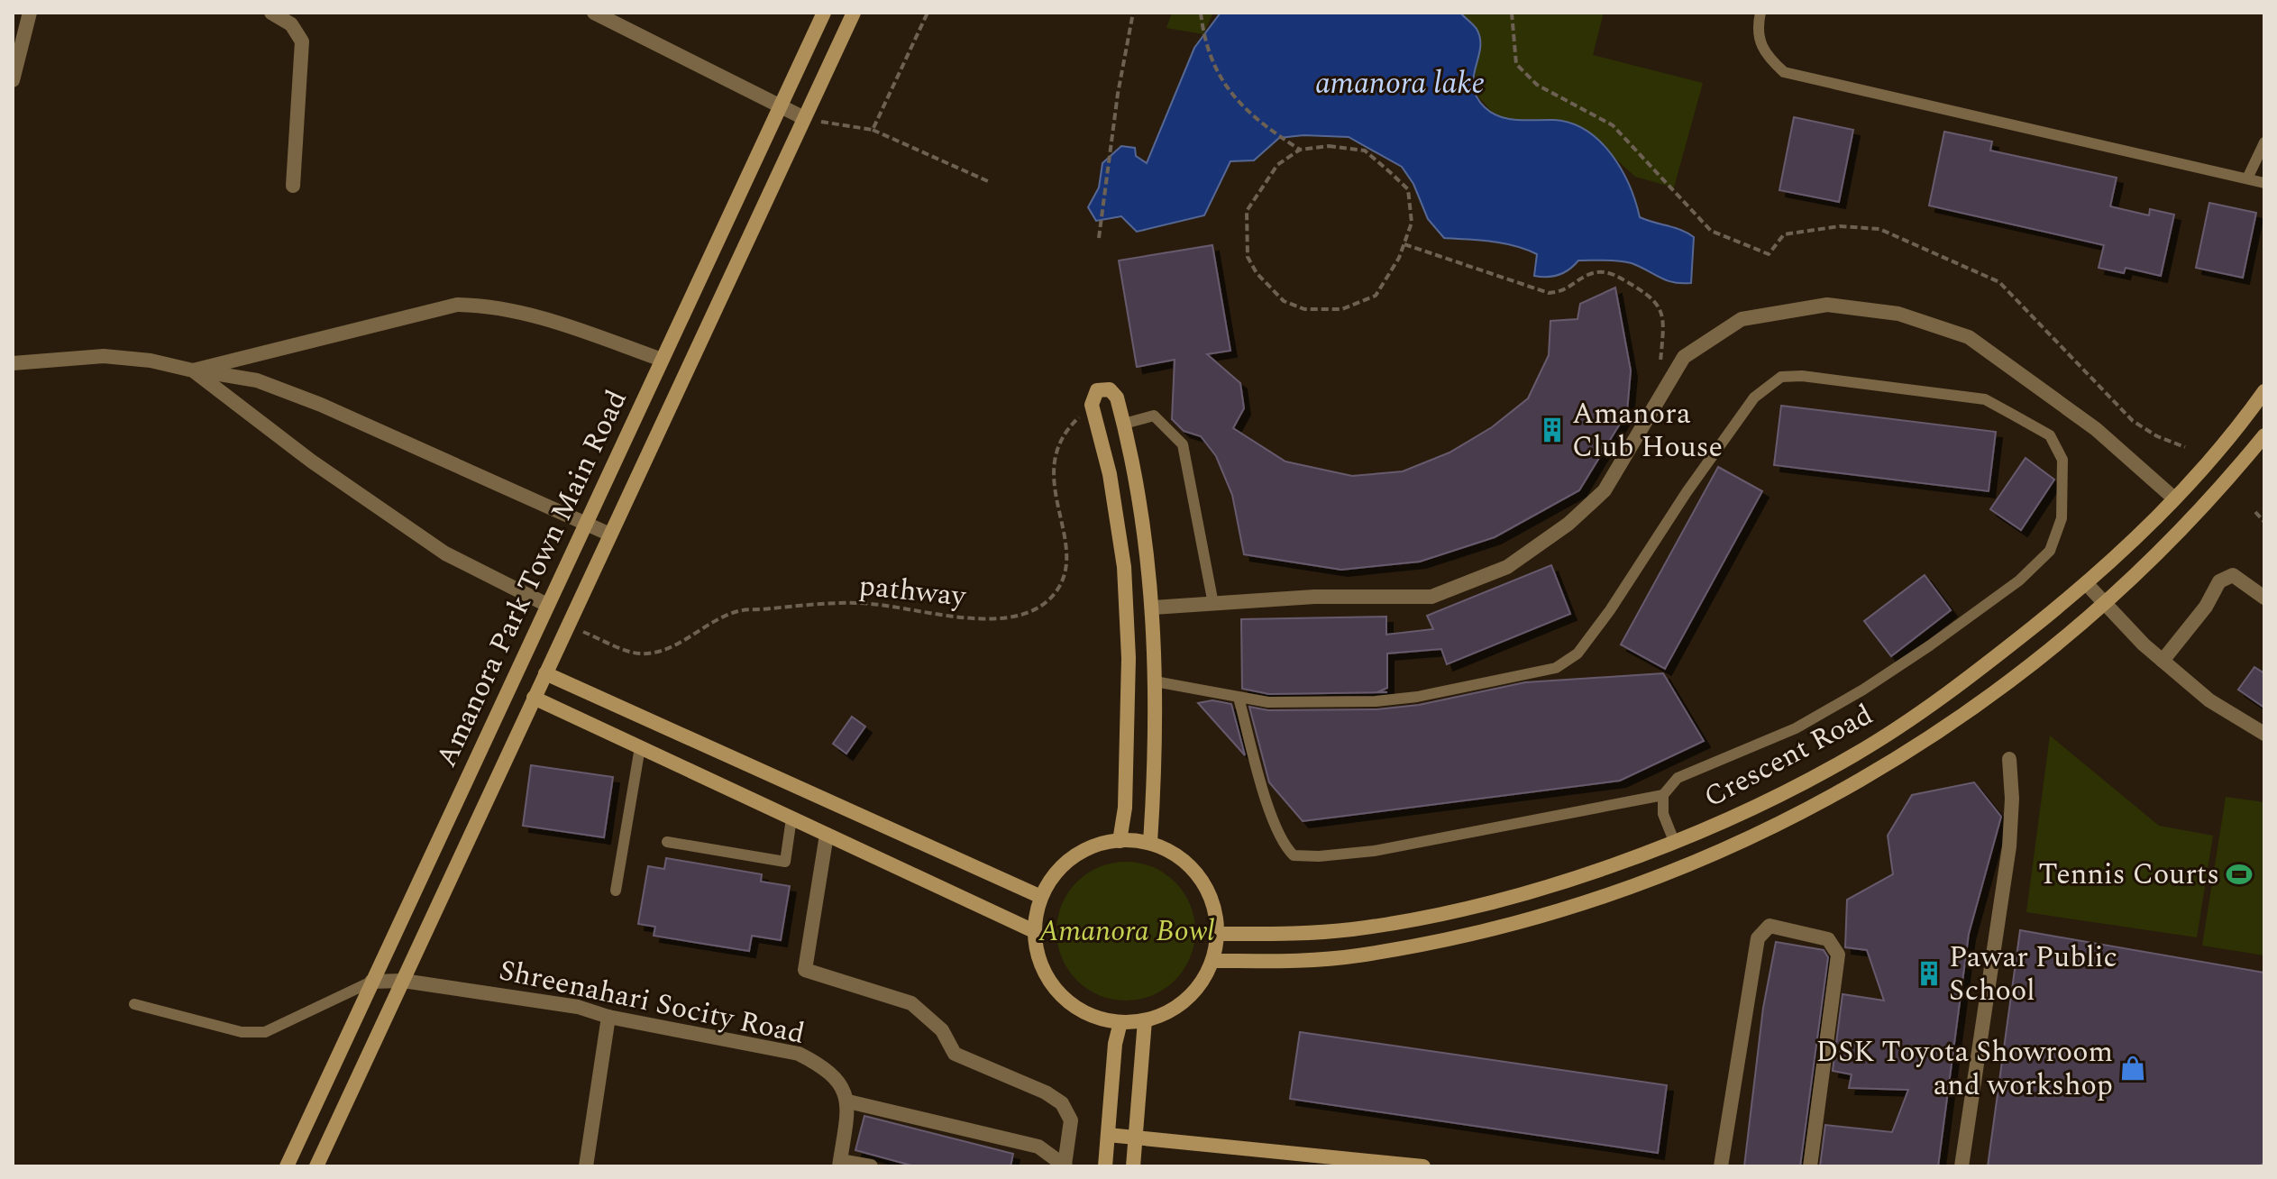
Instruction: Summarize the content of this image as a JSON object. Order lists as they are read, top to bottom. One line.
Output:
{"streets":{"main road":["Amanora Park Town Main Road","Crescent Road"],"street":["Shreenahari Socity Road"],"path":["pathway"]},"crossings":[["Amanora Park Town Main Road","pathway"],["Amanora Park Town Main Road","Shreenahari Socity Road"]],"water":["amanora lake"],"parks":["Amanora Bowl"],"places":{"building":["Amanora Club House","Pawar Public School"],"sports":["Tennis Courts"],"shop":["DSK Toyota Showroom and workshop"]}}
